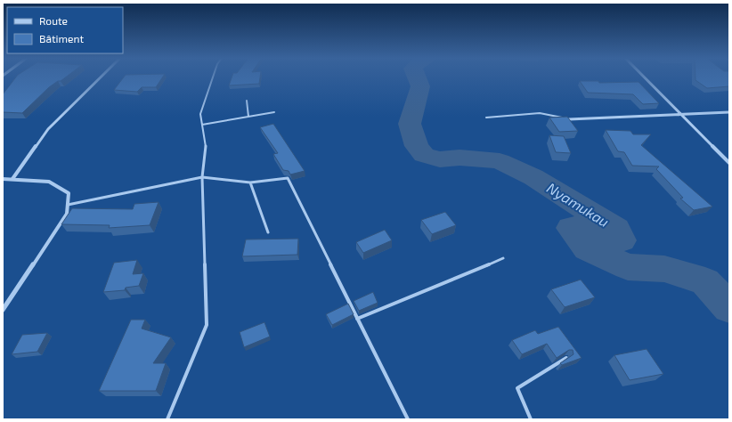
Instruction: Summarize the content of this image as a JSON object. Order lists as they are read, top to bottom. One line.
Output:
{"water":["Nyamukau"],"legend":["Route","Bâtiment"]}
